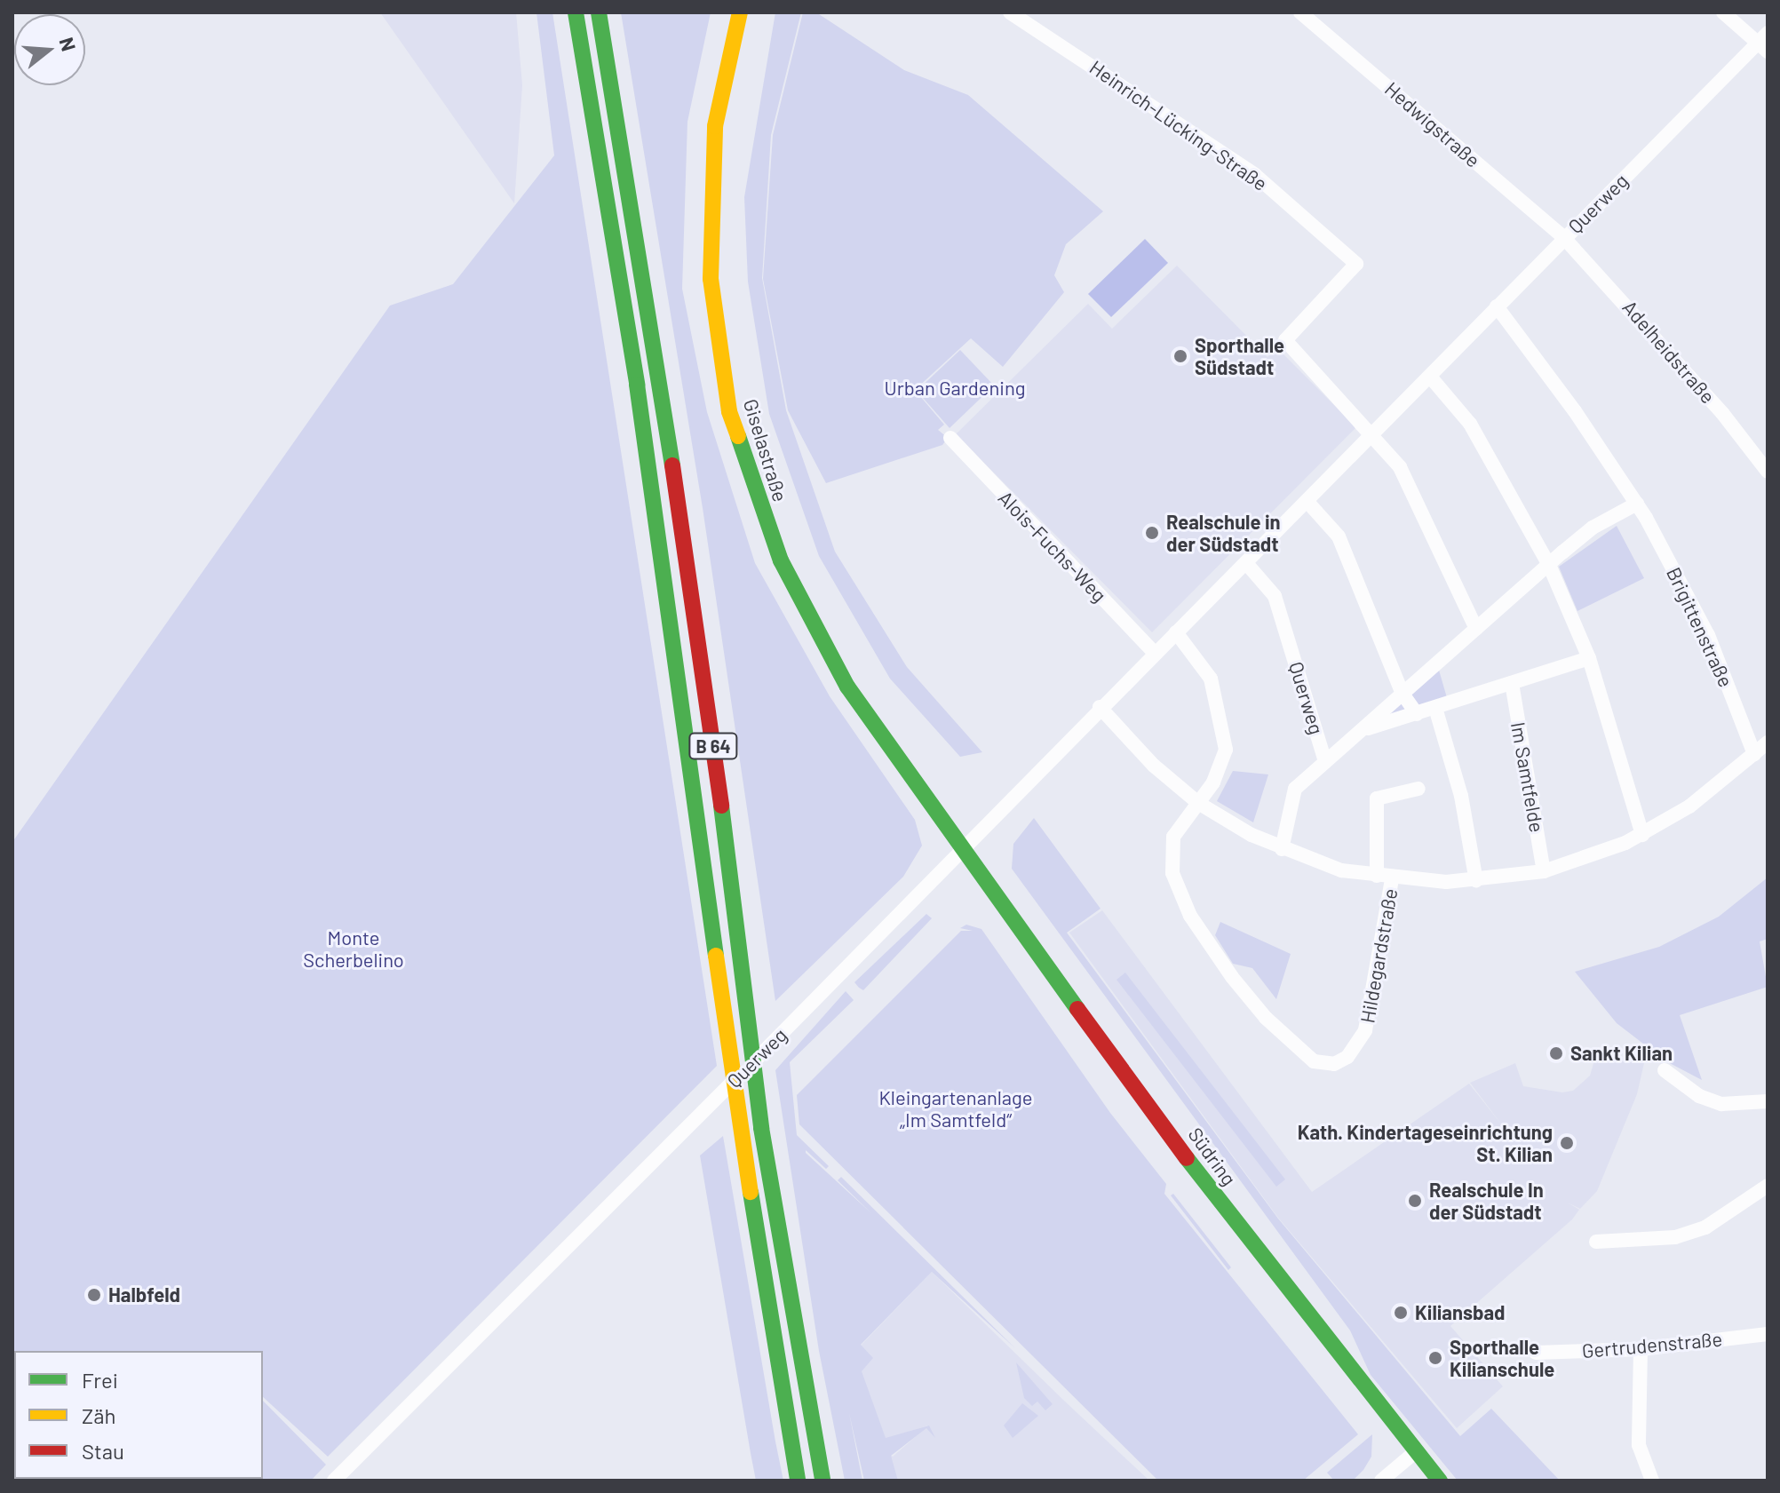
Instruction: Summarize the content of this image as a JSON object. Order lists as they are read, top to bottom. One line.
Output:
{"streets":{"main road":["Giselastraße","B 64","Südring"],"street":["Hedwigstraße","Heinrich-Lücking-Straße","Querweg","Adelheidstraße","Alois-Fuchs-Weg","Brigittenstraße","Im Samtfelde","Hildegardstraße","Gertrudenstraße"]},"crossings":[["Hedwigstraße","Querweg"],["Hedwigstraße","Adelheidstraße"],["Heinrich-Lücking-Straße","Querweg"],["Querweg","Adelheidstraße"],["Querweg","Giselastraße"],["Querweg","Alois-Fuchs-Weg"],["Querweg","Brigittenstraße"],["Querweg","Südring"],["Giselastraße","Südring"]],"parks":["Urban Gardening","Monte Scherbelino","Kleingartenanlage „Im Samtfeld“"],"places":["Sporthalle Südstadt","Realschule in der Südstadt","Sankt Kilian","Kath. Kindertageseinrichtung St. Kilian","Realschule In der Südstadt","Halbfeld","Kiliansbad","Sporthalle Kilianschule"],"legend":["Frei","Zäh","Stau"],"north":"right"}
